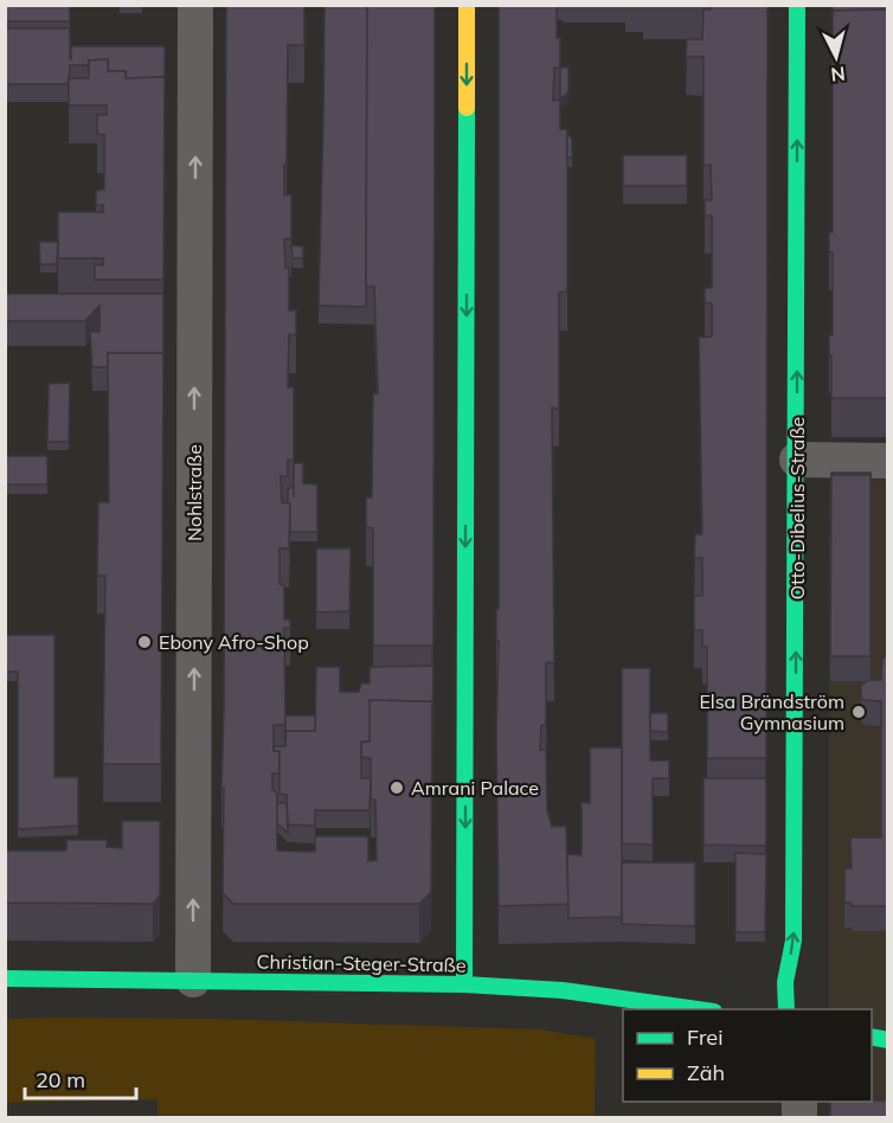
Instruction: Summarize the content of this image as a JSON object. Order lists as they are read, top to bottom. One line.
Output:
{"streets":{"street":["Nohlstraße","Otto-Dibelius-Straße","Christian-Steger-Straße"]},"crossings":[["Nohlstraße","Christian-Steger-Straße"]],"one_way":["Otto-Dibelius-Straße"],"places":["Ebony Afro-Shop","Elsa Brändström Gymnasium","Amrani Palace"],"legend":["Frei","Zäh"],"scale_bar":"20 m","north":"bottom"}
